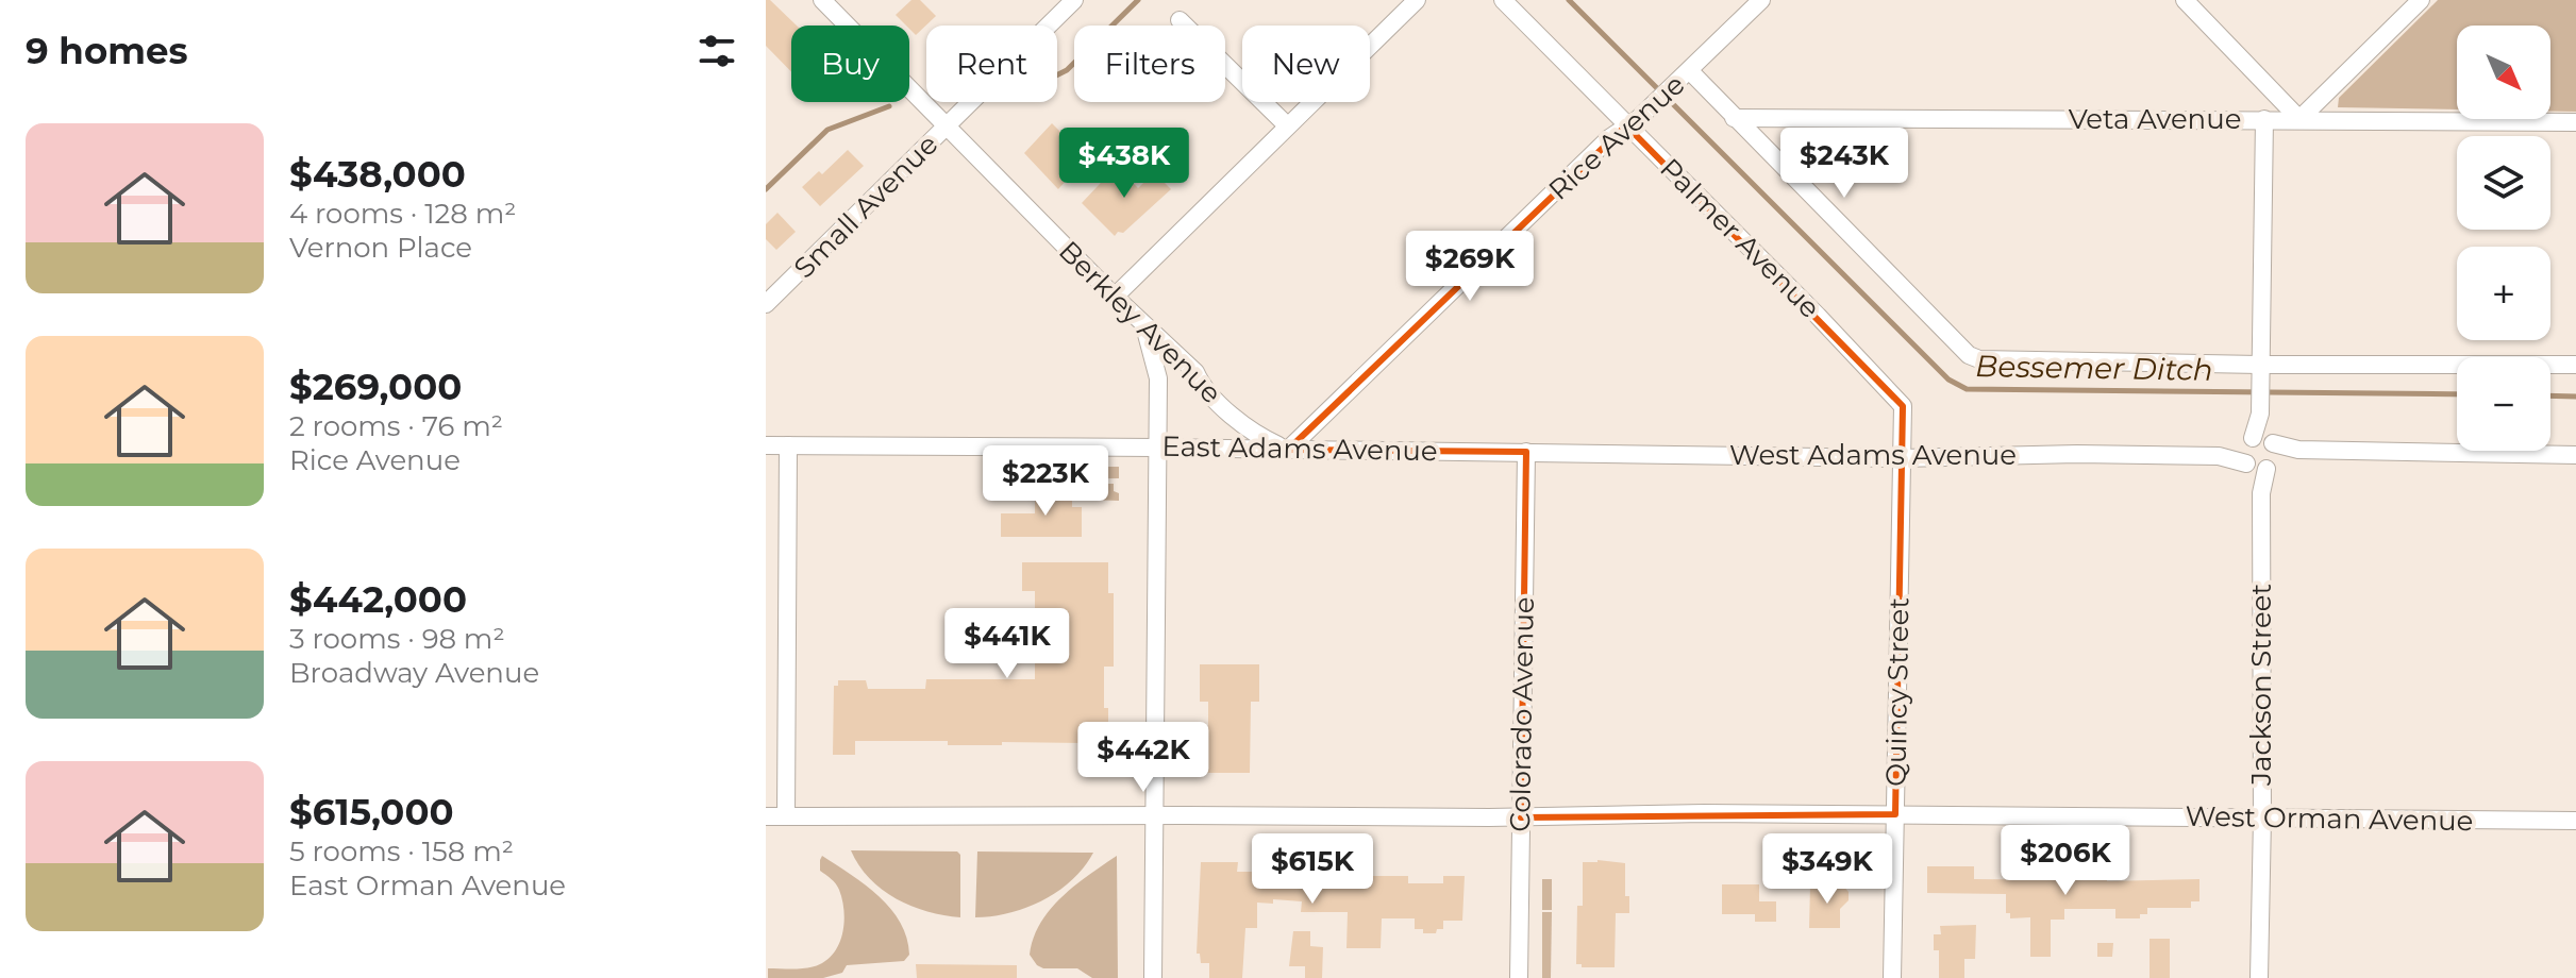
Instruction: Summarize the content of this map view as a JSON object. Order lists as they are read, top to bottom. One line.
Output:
{"streets":{"street":["Veta Avenue","Rice Avenue","Small Avenue","Palmer Avenue","Berkley Avenue","East Adams Avenue","West Adams Avenue","Jackson Street","Quincy Street","Colorado Avenue","West Orman Avenue"]},"crossings":[["Veta Avenue","Jackson Street"],["Rice Avenue","Palmer Avenue"],["Rice Avenue","Berkley Avenue"],["Rice Avenue","East Adams Avenue"],["Small Avenue","Berkley Avenue"],["Palmer Avenue","West Adams Avenue"],["Palmer Avenue","Quincy Street"],["Berkley Avenue","East Adams Avenue"],["East Adams Avenue","West Adams Avenue"],["East Adams Avenue","Colorado Avenue"],["West Adams Avenue","Jackson Street"],["West Adams Avenue","Quincy Street"],["West Adams Avenue","Colorado Avenue"],["Jackson Street","West Orman Avenue"],["Quincy Street","West Orman Avenue"],["Colorado Avenue","West Orman Avenue"]],"water":["Bessemer Ditch"],"north":"bottom right","page":{"heading":"9 homes","map_buttons":["+","−"],"chip":["Buy","Rent","Filters","New"],"list":[{"name":"$438,000","note":"4 rooms · 128 m² · Vernon Place"},{"name":"$269,000","note":"2 rooms · 76 m² · Rice Avenue"},{"name":"$442,000","note":"3 rooms · 98 m² · Broadway Avenue"},{"name":"$615,000","note":"5 rooms · 158 m² · East Orman Avenue"}],"price":["$438K","$243K","$269K","$223K","$441K","$442K","$206K","$615K","$349K"]}}
